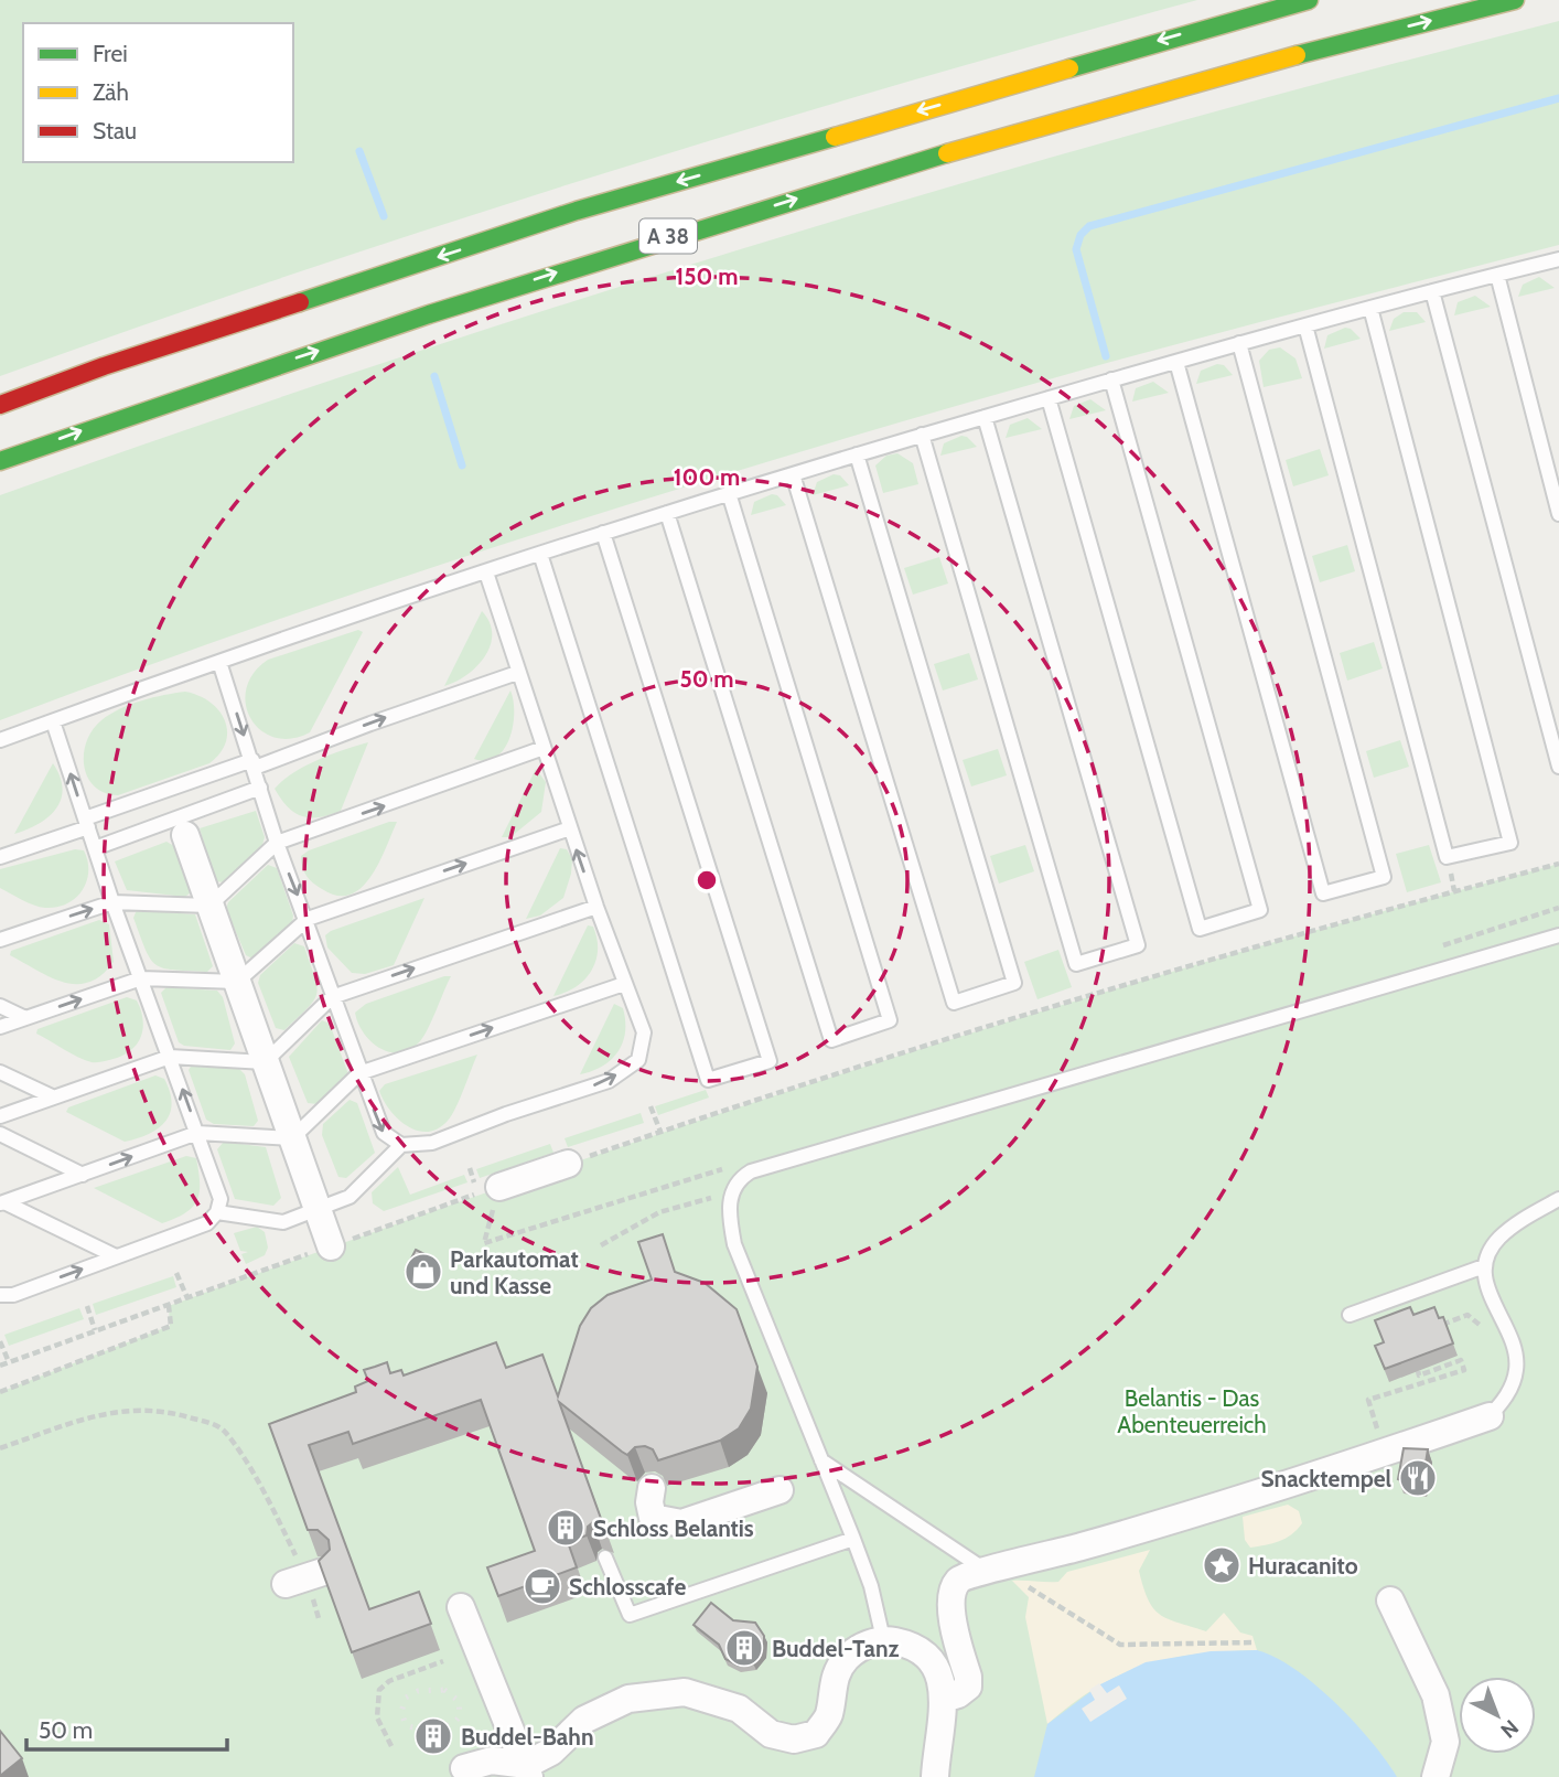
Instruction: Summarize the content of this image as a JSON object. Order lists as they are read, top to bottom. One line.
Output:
{"streets":{"highway":["A 38"]},"parks":["Belantis - Das Abenteuerreich"],"places":{"shop":["Parkautomat und Kasse"],"restaurant":["Snacktempel"],"building":["Schloss Belantis","Buddel-Tanz","Buddel-Bahn"],"place":["Huracanito"],"cafe":["Schlosscafe"]},"legend":["Frei","Zäh","Stau"],"scale_bar":"50 m","north":"bottom right","rings":["150 m","100 m","50 m"]}
